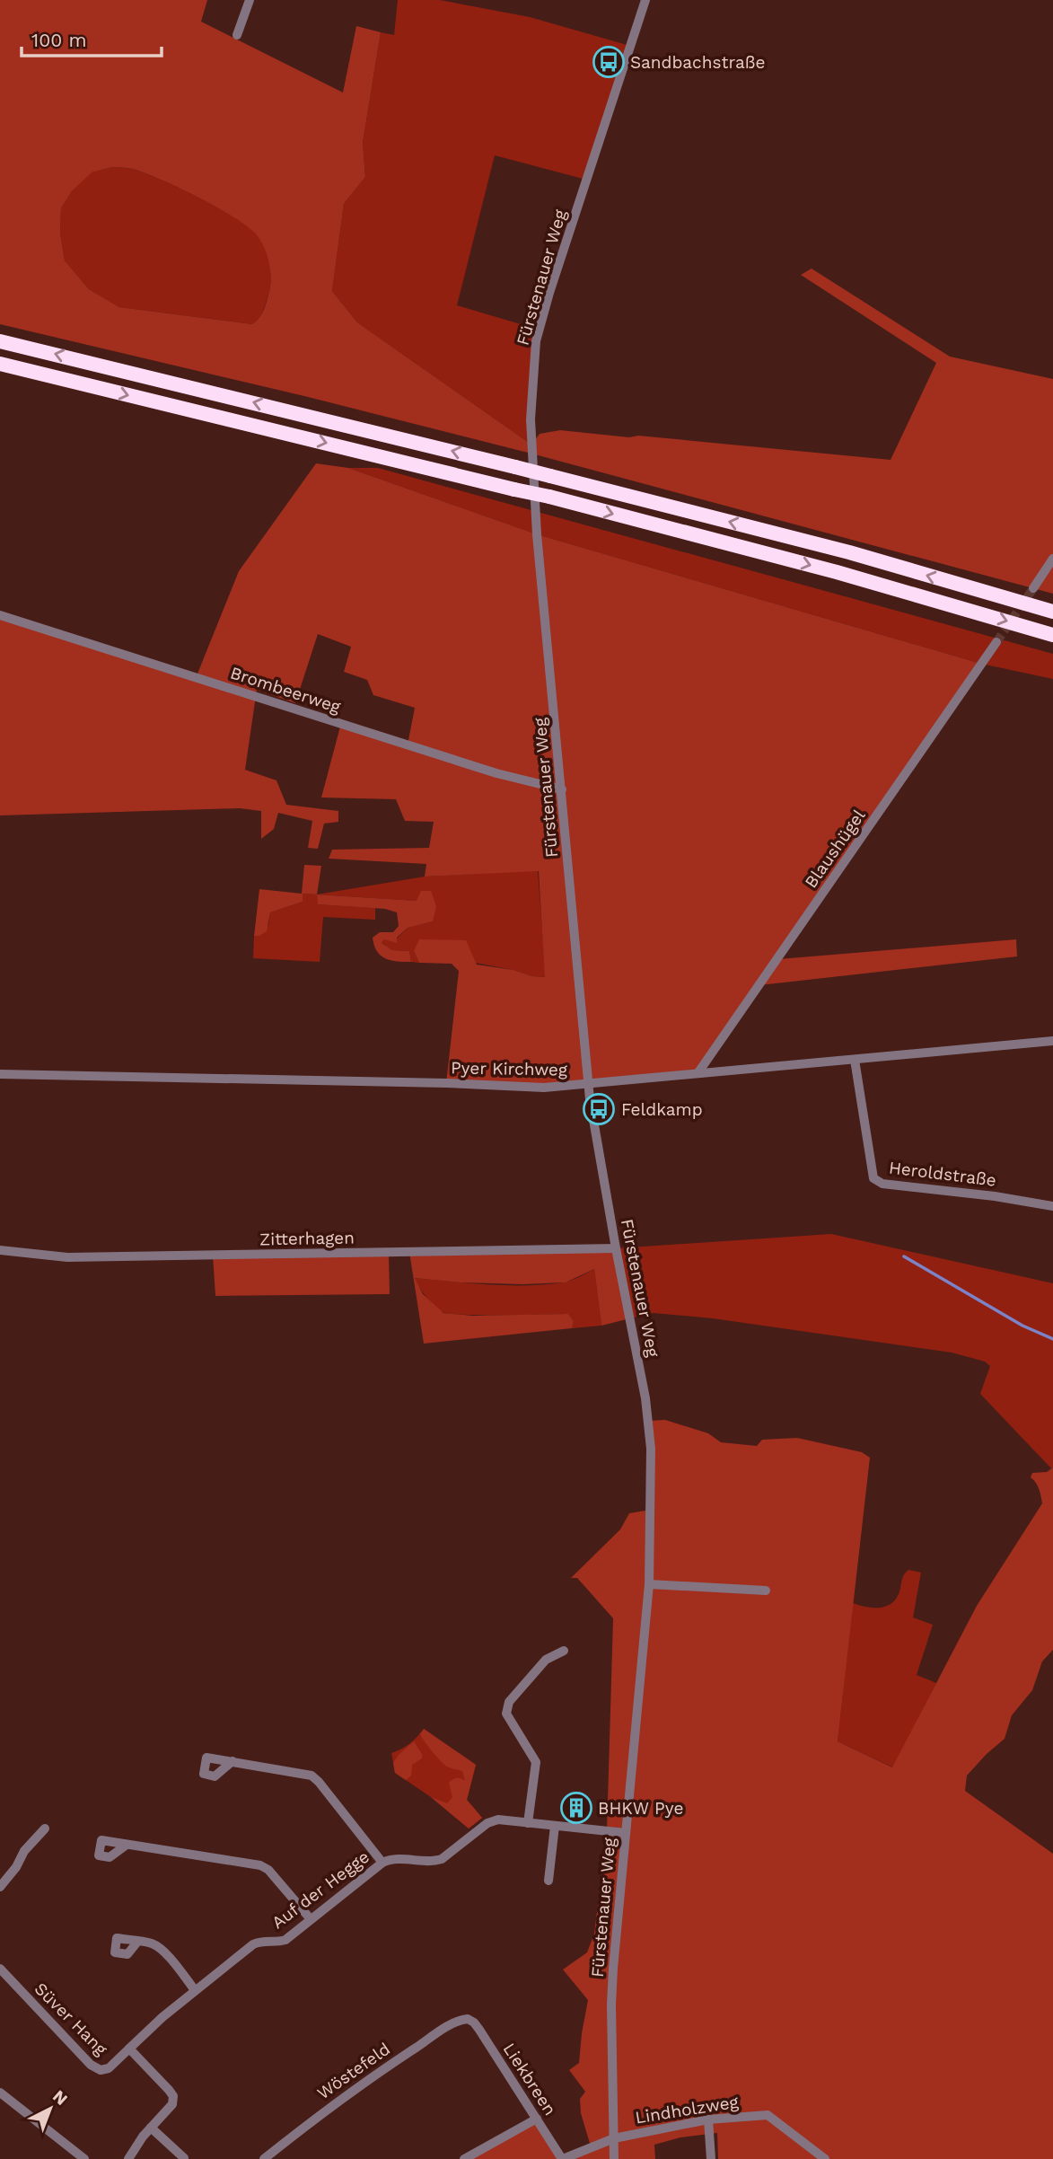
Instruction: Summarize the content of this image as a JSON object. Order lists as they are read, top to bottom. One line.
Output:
{"streets":{"street":["Fürstenauer Weg","Brombeerweg","Blaushügel","Pyer Kirchweg","Heroldstraße","Zitterhagen","Auf der Hegge","Süver Hang","Wöstefeld","Liekbreen","Lindholzweg"]},"crossings":[["Fürstenauer Weg","Brombeerweg"],["Fürstenauer Weg","Pyer Kirchweg"],["Fürstenauer Weg","Zitterhagen"],["Fürstenauer Weg","Auf der Hegge"],["Fürstenauer Weg","Lindholzweg"],["Blaushügel","Pyer Kirchweg"],["Pyer Kirchweg","Heroldstraße"],["Auf der Hegge","Süver Hang"],["Wöstefeld","Liekbreen"],["Liekbreen","Lindholzweg"]],"places":{"bus stop":["Sandbachstraße","Feldkamp"],"building":["BHKW Pye"]},"scale_bar":"100 m","north":"top right"}
